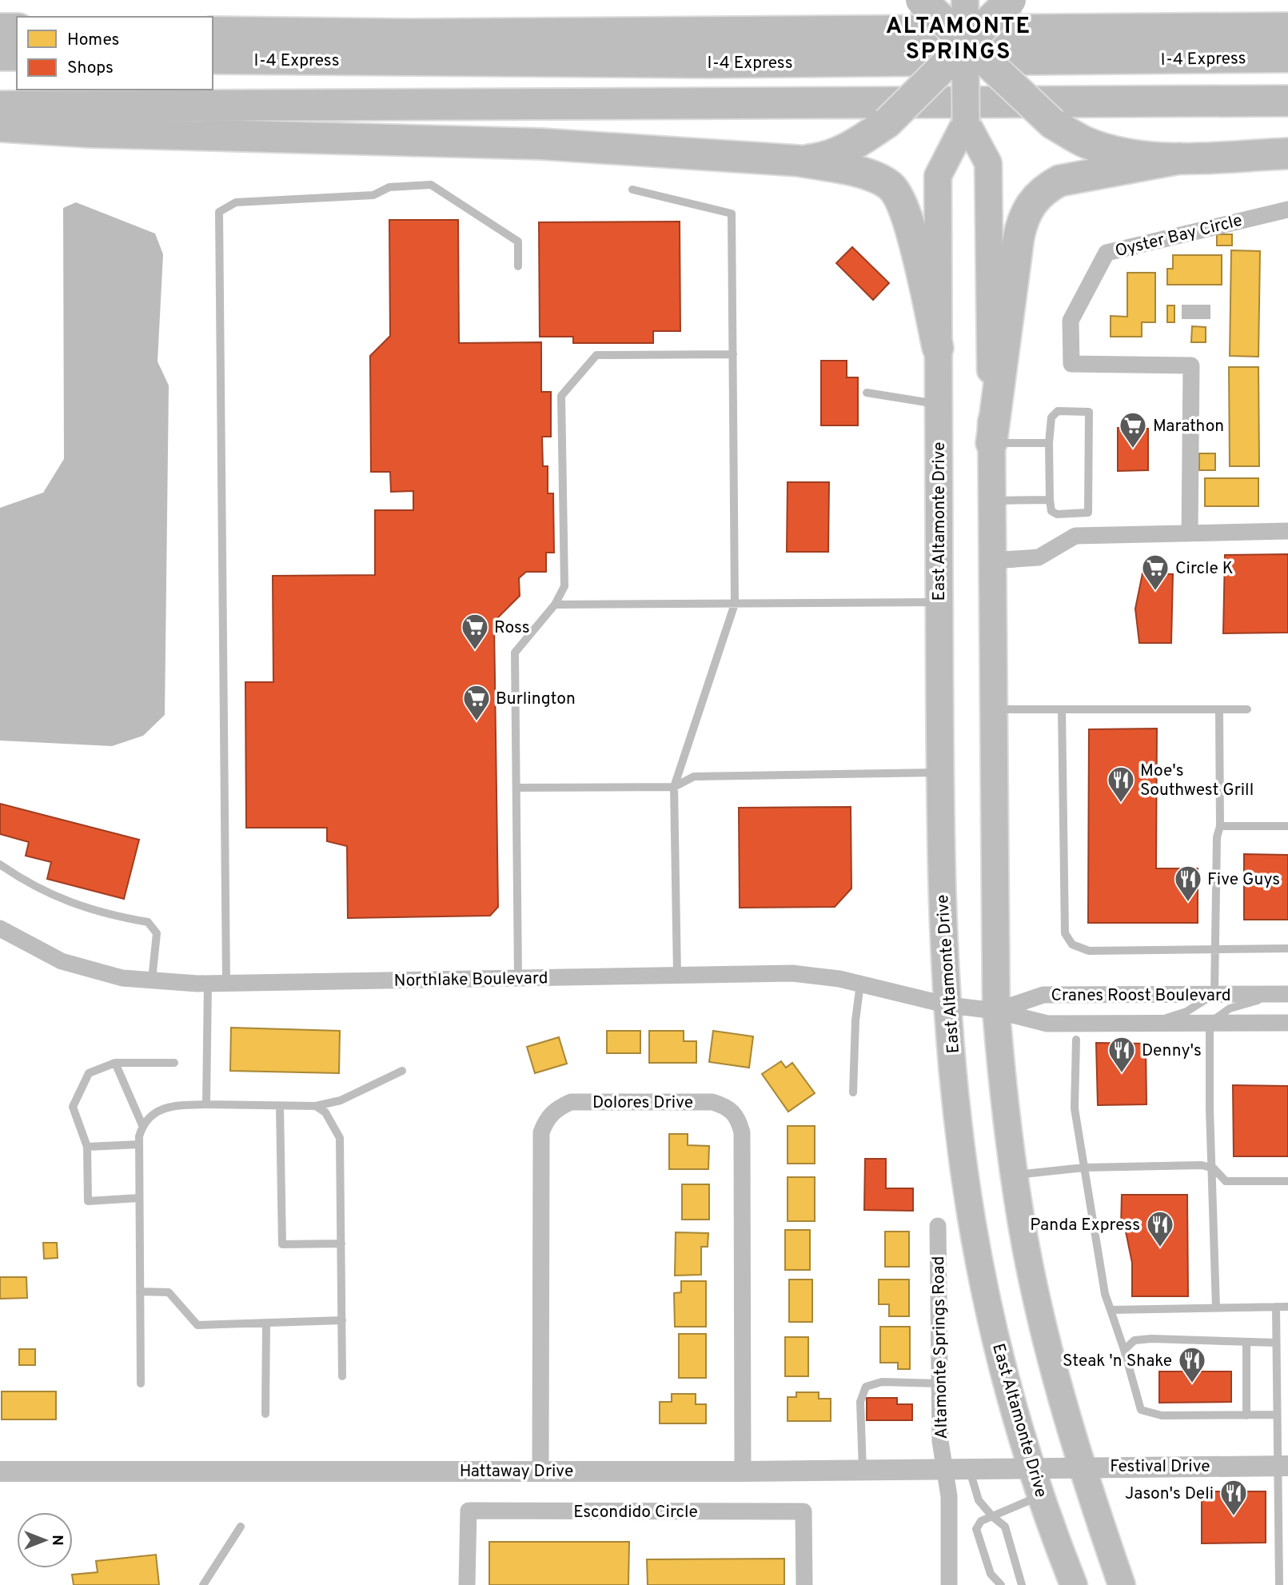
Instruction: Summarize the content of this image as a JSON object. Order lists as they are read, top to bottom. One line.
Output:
{"streets":{"highway":["I-4 Express"],"main road":["East Altamonte Drive"],"street":["Oyster Bay Circle","Northlake Boulevard","Cranes Roost Boulevard","Dolores Drive","Altamonte Springs Road","Festival Drive","Hattaway Drive","Escondido Circle"]},"crossings":[["East Altamonte Drive","Northlake Boulevard"],["East Altamonte Drive","Cranes Roost Boulevard"],["East Altamonte Drive","Festival Drive"],["East Altamonte Drive","Hattaway Drive"],["Northlake Boulevard","Cranes Roost Boulevard"],["Dolores Drive","Hattaway Drive"],["Altamonte Springs Road","Hattaway Drive"],["Festival Drive","Hattaway Drive"]],"districts":["ALTAMONTE SPRINGS"],"places":{"supermarket":["Marathon","Circle K","Ross","Burlington"],"restaurant":["Moe's Southwest Grill","Five Guys","Denny's","Panda Express","Steak 'n Shake","Jason's Deli"]},"legend":["Homes","Shops"],"north":"right"}
